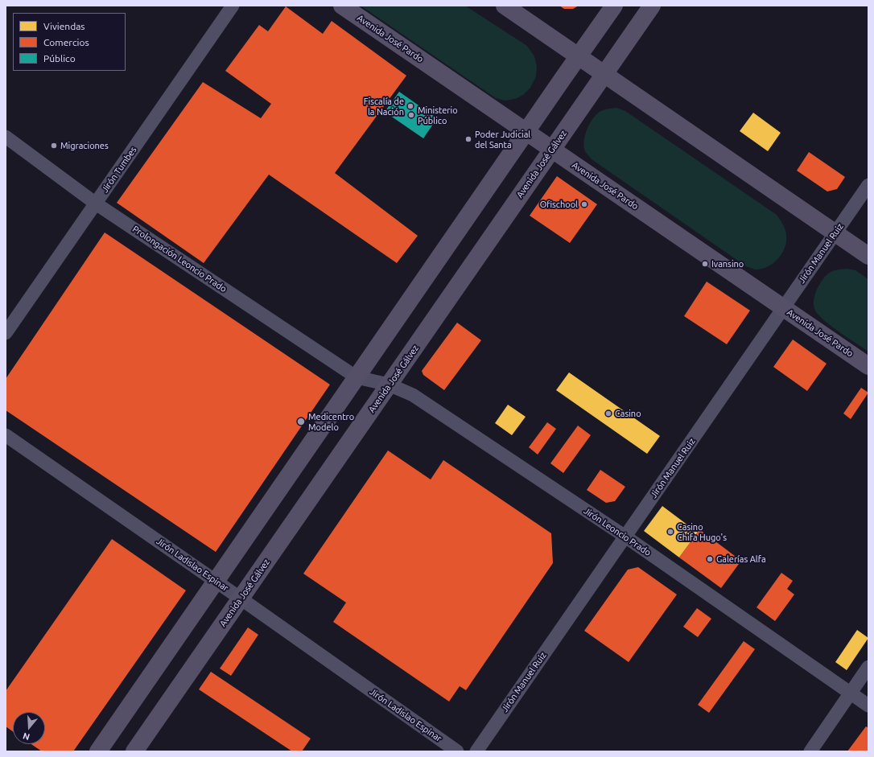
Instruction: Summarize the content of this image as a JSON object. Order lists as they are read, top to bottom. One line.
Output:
{"streets":{"main road":["Avenida José Pardo","Avenida José Gálvez"],"street":["Jirón Tumbes","Jirón Manuel Ruiz","Prolongación Leoncio Prado","Jirón Leoncio Prado","Jirón Ladislao Espinar"]},"crossings":[["Avenida José Pardo","Avenida José Gálvez"],["Avenida José Pardo","Jirón Manuel Ruiz"],["Avenida José Gálvez","Jirón Leoncio Prado"],["Avenida José Gálvez","Jirón Ladislao Espinar"],["Jirón Tumbes","Prolongación Leoncio Prado"],["Jirón Manuel Ruiz","Jirón Leoncio Prado"],["Prolongación Leoncio Prado","Jirón Leoncio Prado"]],"places":["Fiscalía de la Nación","Ministerio Público","Poder Judicial del Santa","Migraciones","Ofischool","Ivansino","Casino","Medicentro Modelo","Casino Chifa Hugo's","Galerías Alfa"],"legend":["Viviendas","Comercios","Público"],"north":"bottom"}
